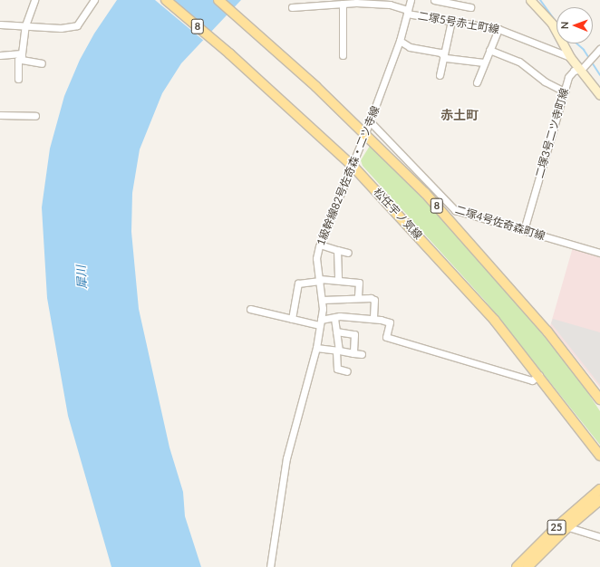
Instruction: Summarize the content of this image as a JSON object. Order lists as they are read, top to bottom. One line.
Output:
{"streets":{"main road":["8","松任宇ノ気線","25"],"street":["二塚5号赤土町線","二塚3号二ツ寺町線","1級幹線82号佐奇森・二ツ寺線","二塚4号佐奇森町線"]},"crossings":[["二塚5号赤土町線","1級幹線82号佐奇森・二ツ寺線"],["8","1級幹線82号佐奇森・二ツ寺線"],["二塚3号二ツ寺町線","二塚4号佐奇森町線"],["1級幹線82号佐奇森・二ツ寺線","松任宇ノ気線"],["1級幹線82号佐奇森・二ツ寺線","二塚4号佐奇森町線"]],"districts":["赤土町"],"water":["犀川"],"north":"left"}
